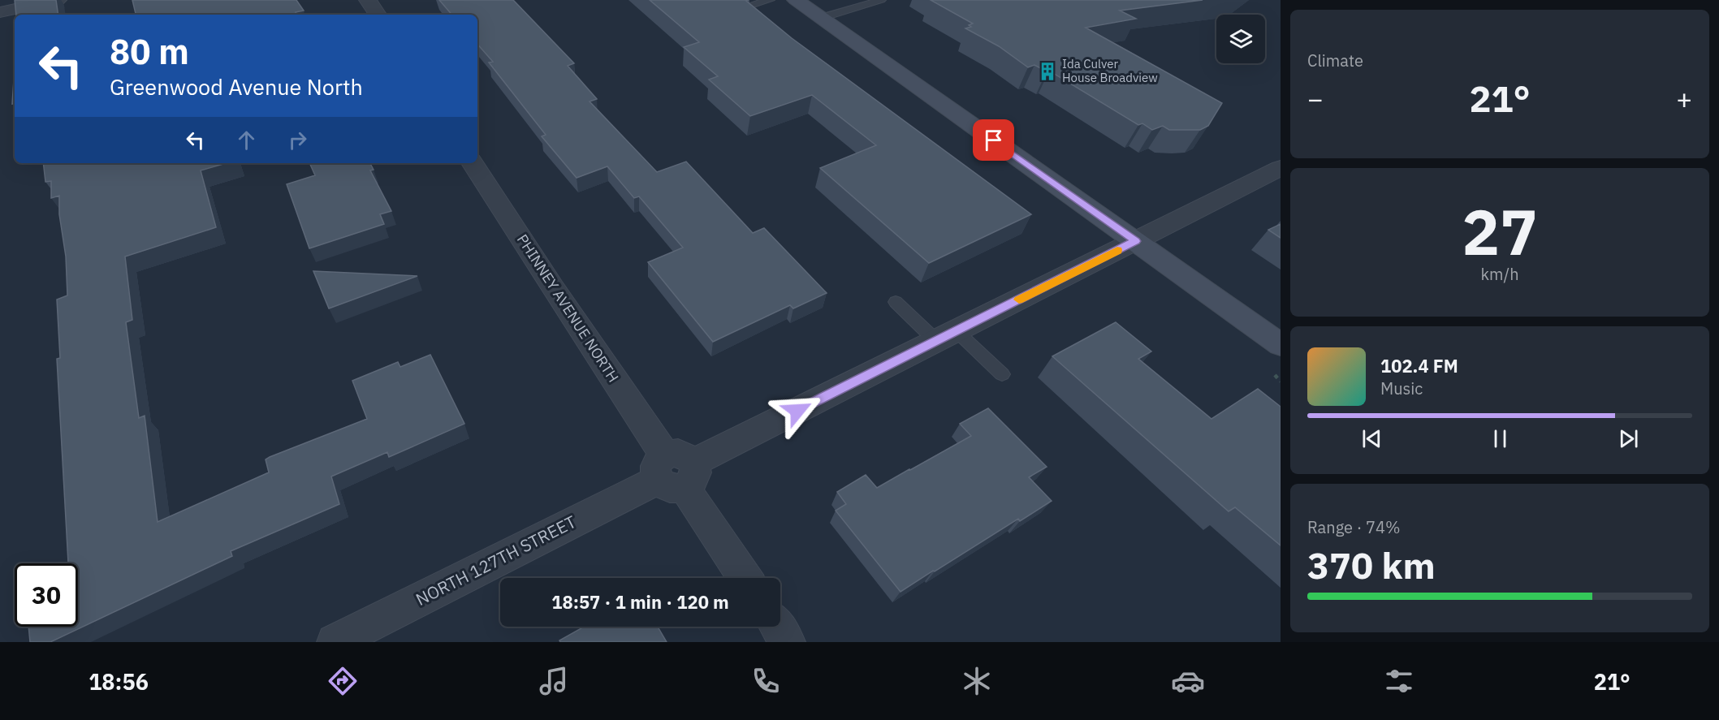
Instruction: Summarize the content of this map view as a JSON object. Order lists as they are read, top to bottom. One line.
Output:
{"streets":{"street":["PHINNEY AVENUE NORTH","NORTH 127TH STREET"]},"crossings":[["PHINNEY AVENUE NORTH","NORTH 127TH STREET"]],"places":{"building":["Ida Culver House Broadview"]},"page":{"tile":["Climate",["27","km/h"],["Range · 74%","370 km"]],"turn":["80 m","Greenwood Avenue North"],"heat":["−","21°","+"],"song":["102.4 FM","Music"],"limit":"30","trip":"18:57 · 1 min · 120 m","tabs":["18:56","21°"]}}
